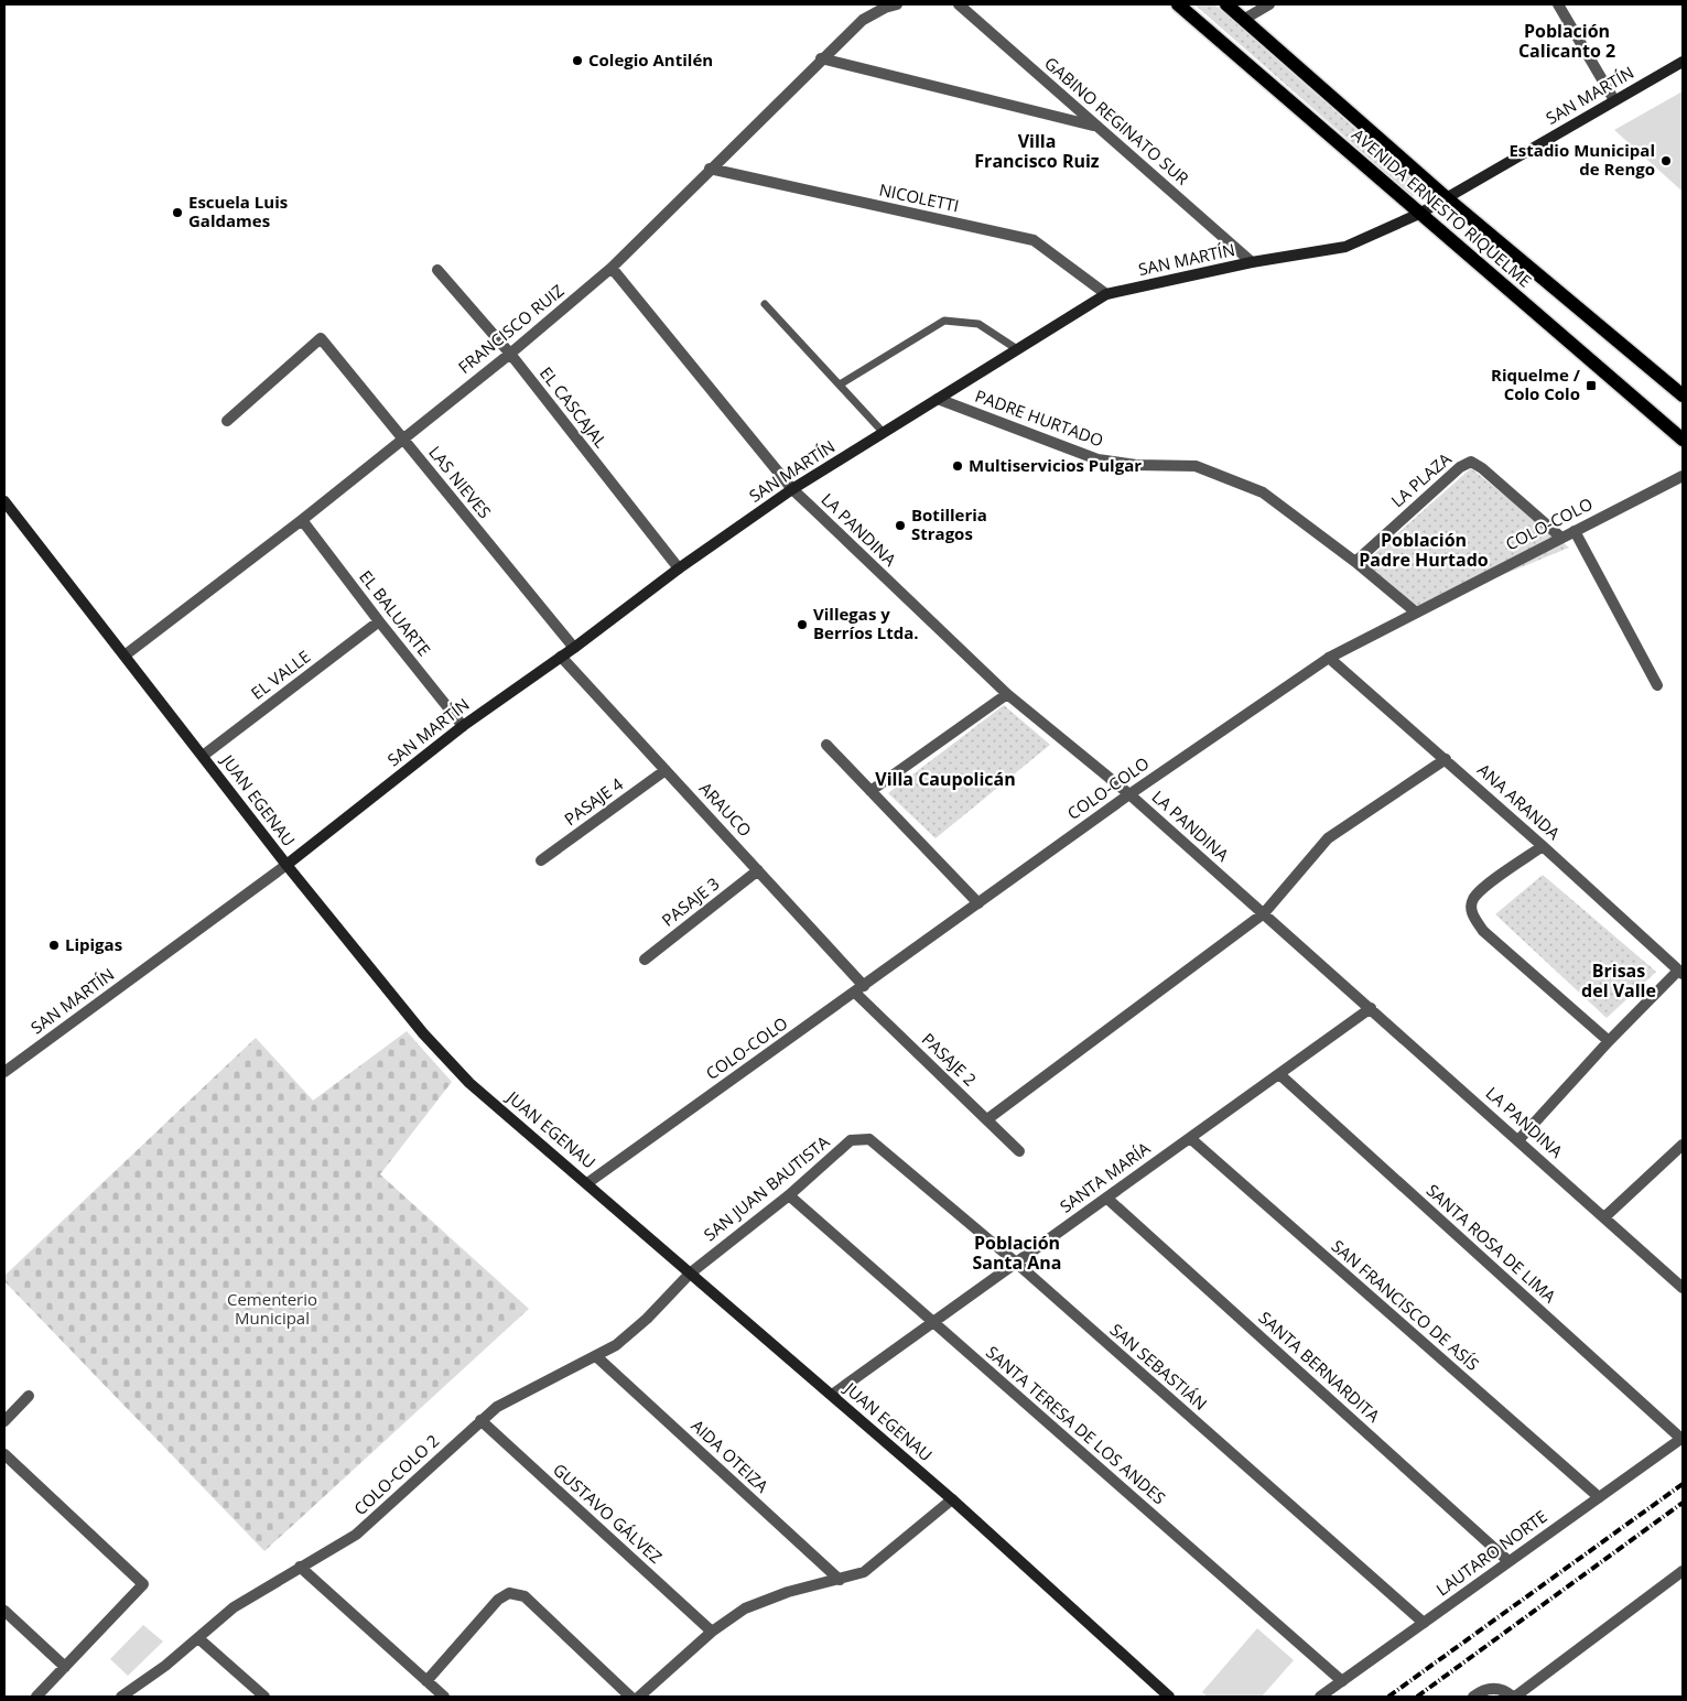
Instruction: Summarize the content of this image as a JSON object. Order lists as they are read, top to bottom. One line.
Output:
{"streets":{"main road":["SAN MARTÍN","AVENIDA ERNESTO RIQUELME","JUAN EGENAU"],"street":["GABINO REGINATO SUR","NICOLETTI","FRANCISCO RUIZ","EL CASCAJAL","PADRE HURTADO","LA PLAZA","LAS NIEVES","COLO-COLO","LA PANDINA","EL BALUARTE","EL VALLE","PASAJE 4","ANA ARANDA","ARAUCO","PASAJE 3","PASAJE 2","SANTA MARÍA","SAN JUAN BAUTISTA","SANTA ROSA DE LIMA","SAN FRANCISCO DE ASÍS","SAN SEBASTIÁN","SANTA BERNARDITA","SANTA TERESA DE LOS ANDES","AIDA OTEIZA","COLO-COLO 2","GUSTAVO GÁLVEZ","LAUTARO NORTE"]},"crossings":[["SAN MARTÍN","GABINO REGINATO SUR"],["SAN MARTÍN","NICOLETTI"],["SAN MARTÍN","AVENIDA ERNESTO RIQUELME"],["SAN MARTÍN","EL CASCAJAL"],["SAN MARTÍN","PADRE HURTADO"],["SAN MARTÍN","LAS NIEVES"],["SAN MARTÍN","LA PANDINA"],["SAN MARTÍN","EL BALUARTE"],["SAN MARTÍN","JUAN EGENAU"],["SAN MARTÍN","ARAUCO"],["NICOLETTI","FRANCISCO RUIZ"],["FRANCISCO RUIZ","EL CASCAJAL"],["FRANCISCO RUIZ","LAS NIEVES"],["FRANCISCO RUIZ","LA PANDINA"],["FRANCISCO RUIZ","EL BALUARTE"],["FRANCISCO RUIZ","JUAN EGENAU"],["PADRE HURTADO","LA PLAZA"],["PADRE HURTADO","COLO-COLO"],["LA PLAZA","COLO-COLO"],["COLO-COLO","LA PANDINA"],["COLO-COLO","JUAN EGENAU"],["COLO-COLO","ANA ARANDA"],["COLO-COLO","ARAUCO"],["COLO-COLO","PASAJE 2"],["LA PANDINA","SANTA MARÍA"],["EL BALUARTE","EL VALLE"],["EL VALLE","JUAN EGENAU"],["JUAN EGENAU","SANTA MARÍA"],["JUAN EGENAU","SAN JUAN BAUTISTA"],["JUAN EGENAU","COLO-COLO 2"],["PASAJE 4","ARAUCO"],["ARAUCO","PASAJE 3"],["ARAUCO","PASAJE 2"],["SANTA MARÍA","SANTA ROSA DE LIMA"],["SANTA MARÍA","SAN FRANCISCO DE ASÍS"],["SANTA MARÍA","SAN SEBASTIÁN"],["SANTA MARÍA","SANTA BERNARDITA"],["SANTA MARÍA","SANTA TERESA DE LOS ANDES"],["SAN JUAN BAUTISTA","SAN SEBASTIÁN"],["SAN JUAN BAUTISTA","SANTA TERESA DE LOS ANDES"],["SAN JUAN BAUTISTA","COLO-COLO 2"],["SANTA ROSA DE LIMA","LAUTARO NORTE"],["SAN FRANCISCO DE ASÍS","LAUTARO NORTE"],["SAN SEBASTIÁN","LAUTARO NORTE"],["SANTA BERNARDITA","LAUTARO NORTE"],["SANTA TERESA DE LOS ANDES","LAUTARO NORTE"],["AIDA OTEIZA","COLO-COLO 2"],["COLO-COLO 2","GUSTAVO GÁLVEZ"]],"districts":["Población Calicanto 2","Villa Francisco Ruiz","Población Padre Hurtado","Villa Caupolicán","Brisas del Valle","Población Santa Ana"],"parks":["Cementerio Municipal"],"places":{"other":["Colegio Antilén","Estadio Municipal de Rengo","Escuela Luis Galdames","Multiservicios Pulgar","Botilleria Stragos","Villegas y Berríos Ltda.","Lipigas"],"transit":["Riquelme / Colo Colo"]}}
